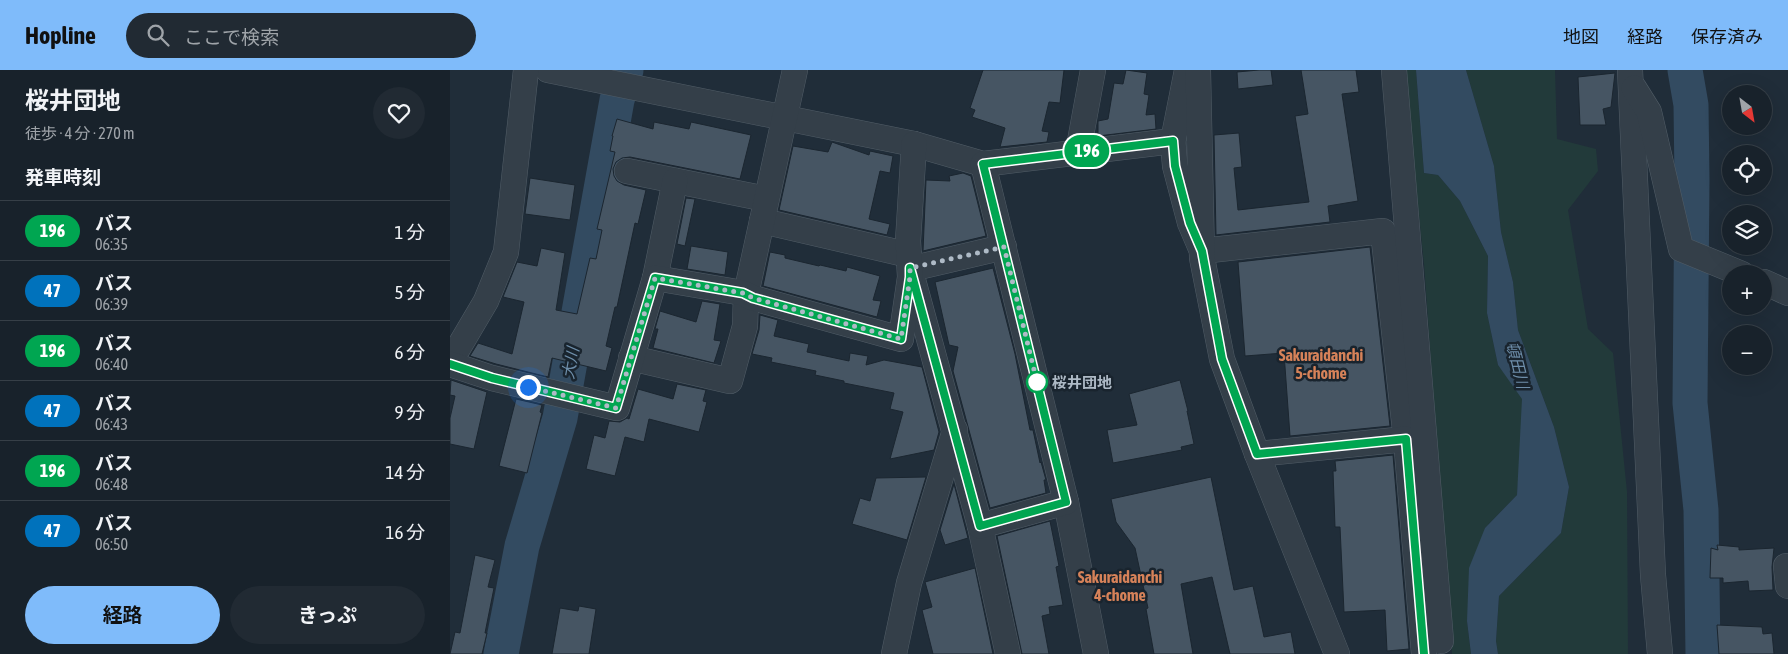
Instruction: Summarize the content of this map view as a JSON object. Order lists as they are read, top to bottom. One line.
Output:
{"districts":["Sakuraidanchi 5-chome","Sakuraidanchi 4-chome"],"water":["大川","頓田川"],"places":["桜井団地"],"lines":["bus line 196"],"north":"bottom right","page":{"header":"Hopline","search":"ここで検索","nav":["地図","経路","保存済み"],"heading":[["桜井団地","徒歩 · 4 分 · 270 m"],"発車時刻"],"on_map":"196","map_buttons":["+","−"],"list":[{"mark":"196","name":"バス","note":"06:35","value":"1 分"},{"mark":"47","name":"バス","note":"06:39","value":"5 分"},{"mark":"196","name":"バス","note":"06:40","value":"6 分"},{"mark":"47","name":"バス","note":"06:43","value":"9 分"},{"mark":"196","name":"バス","note":"06:48","value":"14 分"},{"mark":"47","name":"バス","note":"06:50","value":"16 分"}],"buttons":["経路","きっぷ"]}}
